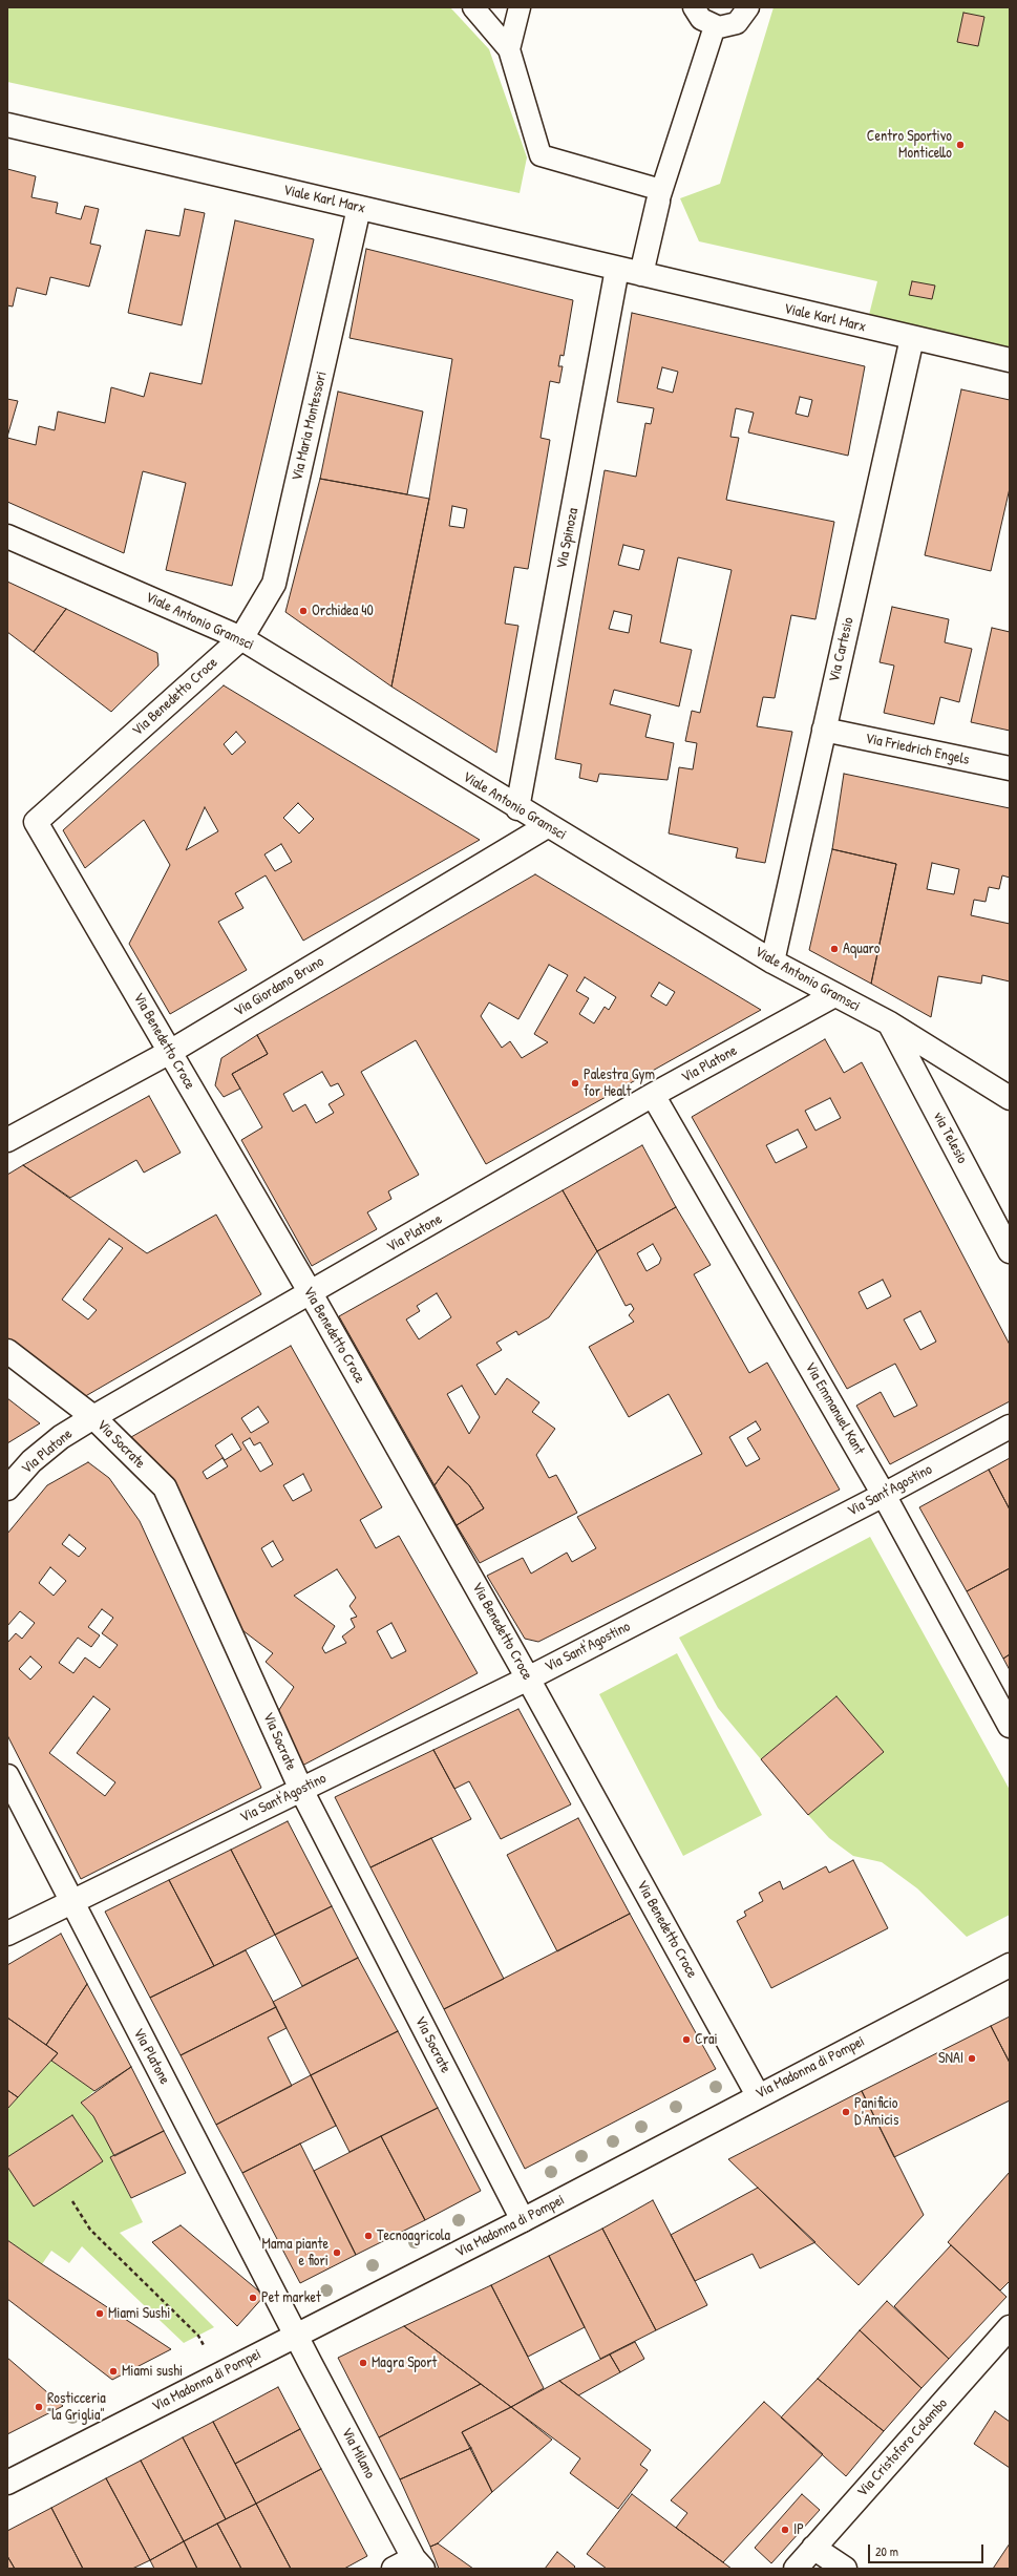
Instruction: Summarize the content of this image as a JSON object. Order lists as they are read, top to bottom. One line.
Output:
{"streets":{"street":["Viale Karl Marx","Via Maria Montessori","Via Spinoza","Viale Antonio Gramsci","Via Cartesio","Via Benedetto Croce","Via Friedrich Engels","Via Giordano Bruno","Via Platone","via Telesio","Via Emmanuel Kant","Via Socrate","Via Sant'Agostino","Via Madonna di Pompei","Via Cristoforo Colombo","Via Milano"]},"crossings":[["Viale Karl Marx","Via Maria Montessori"],["Viale Karl Marx","Via Spinoza"],["Viale Karl Marx","Via Cartesio"],["Via Maria Montessori","Viale Antonio Gramsci"],["Via Maria Montessori","Via Benedetto Croce"],["Via Spinoza","Viale Antonio Gramsci"],["Viale Antonio Gramsci","Via Cartesio"],["Viale Antonio Gramsci","Via Benedetto Croce"],["Viale Antonio Gramsci","Via Giordano Bruno"],["Viale Antonio Gramsci","Via Platone"],["Viale Antonio Gramsci","via Telesio"],["Via Cartesio","Via Friedrich Engels"],["Via Benedetto Croce","Via Giordano Bruno"],["Via Benedetto Croce","Via Platone"],["Via Benedetto Croce","Via Sant'Agostino"],["Via Benedetto Croce","Via Madonna di Pompei"],["Via Platone","Via Emmanuel Kant"],["Via Platone","Via Socrate"],["Via Platone","Via Sant'Agostino"],["Via Platone","Via Madonna di Pompei"],["Via Platone","Via Milano"],["Via Emmanuel Kant","Via Sant'Agostino"],["Via Socrate","Via Sant'Agostino"],["Via Socrate","Via Madonna di Pompei"],["Via Madonna di Pompei","Via Milano"]],"places":["Centro Sportivo Monticello","Orchidea 40","Aquaro","Palestra Gym for Healt","Crai","SNAI","Panificio D'Amicis","Tecnoagricola","Mama piante e fiori","Pet market","Miami Sushi","Magra Sport","Miami sushi","Rosticceria \"la Griglia\"","IP"],"scale_bar":"20 m"}
